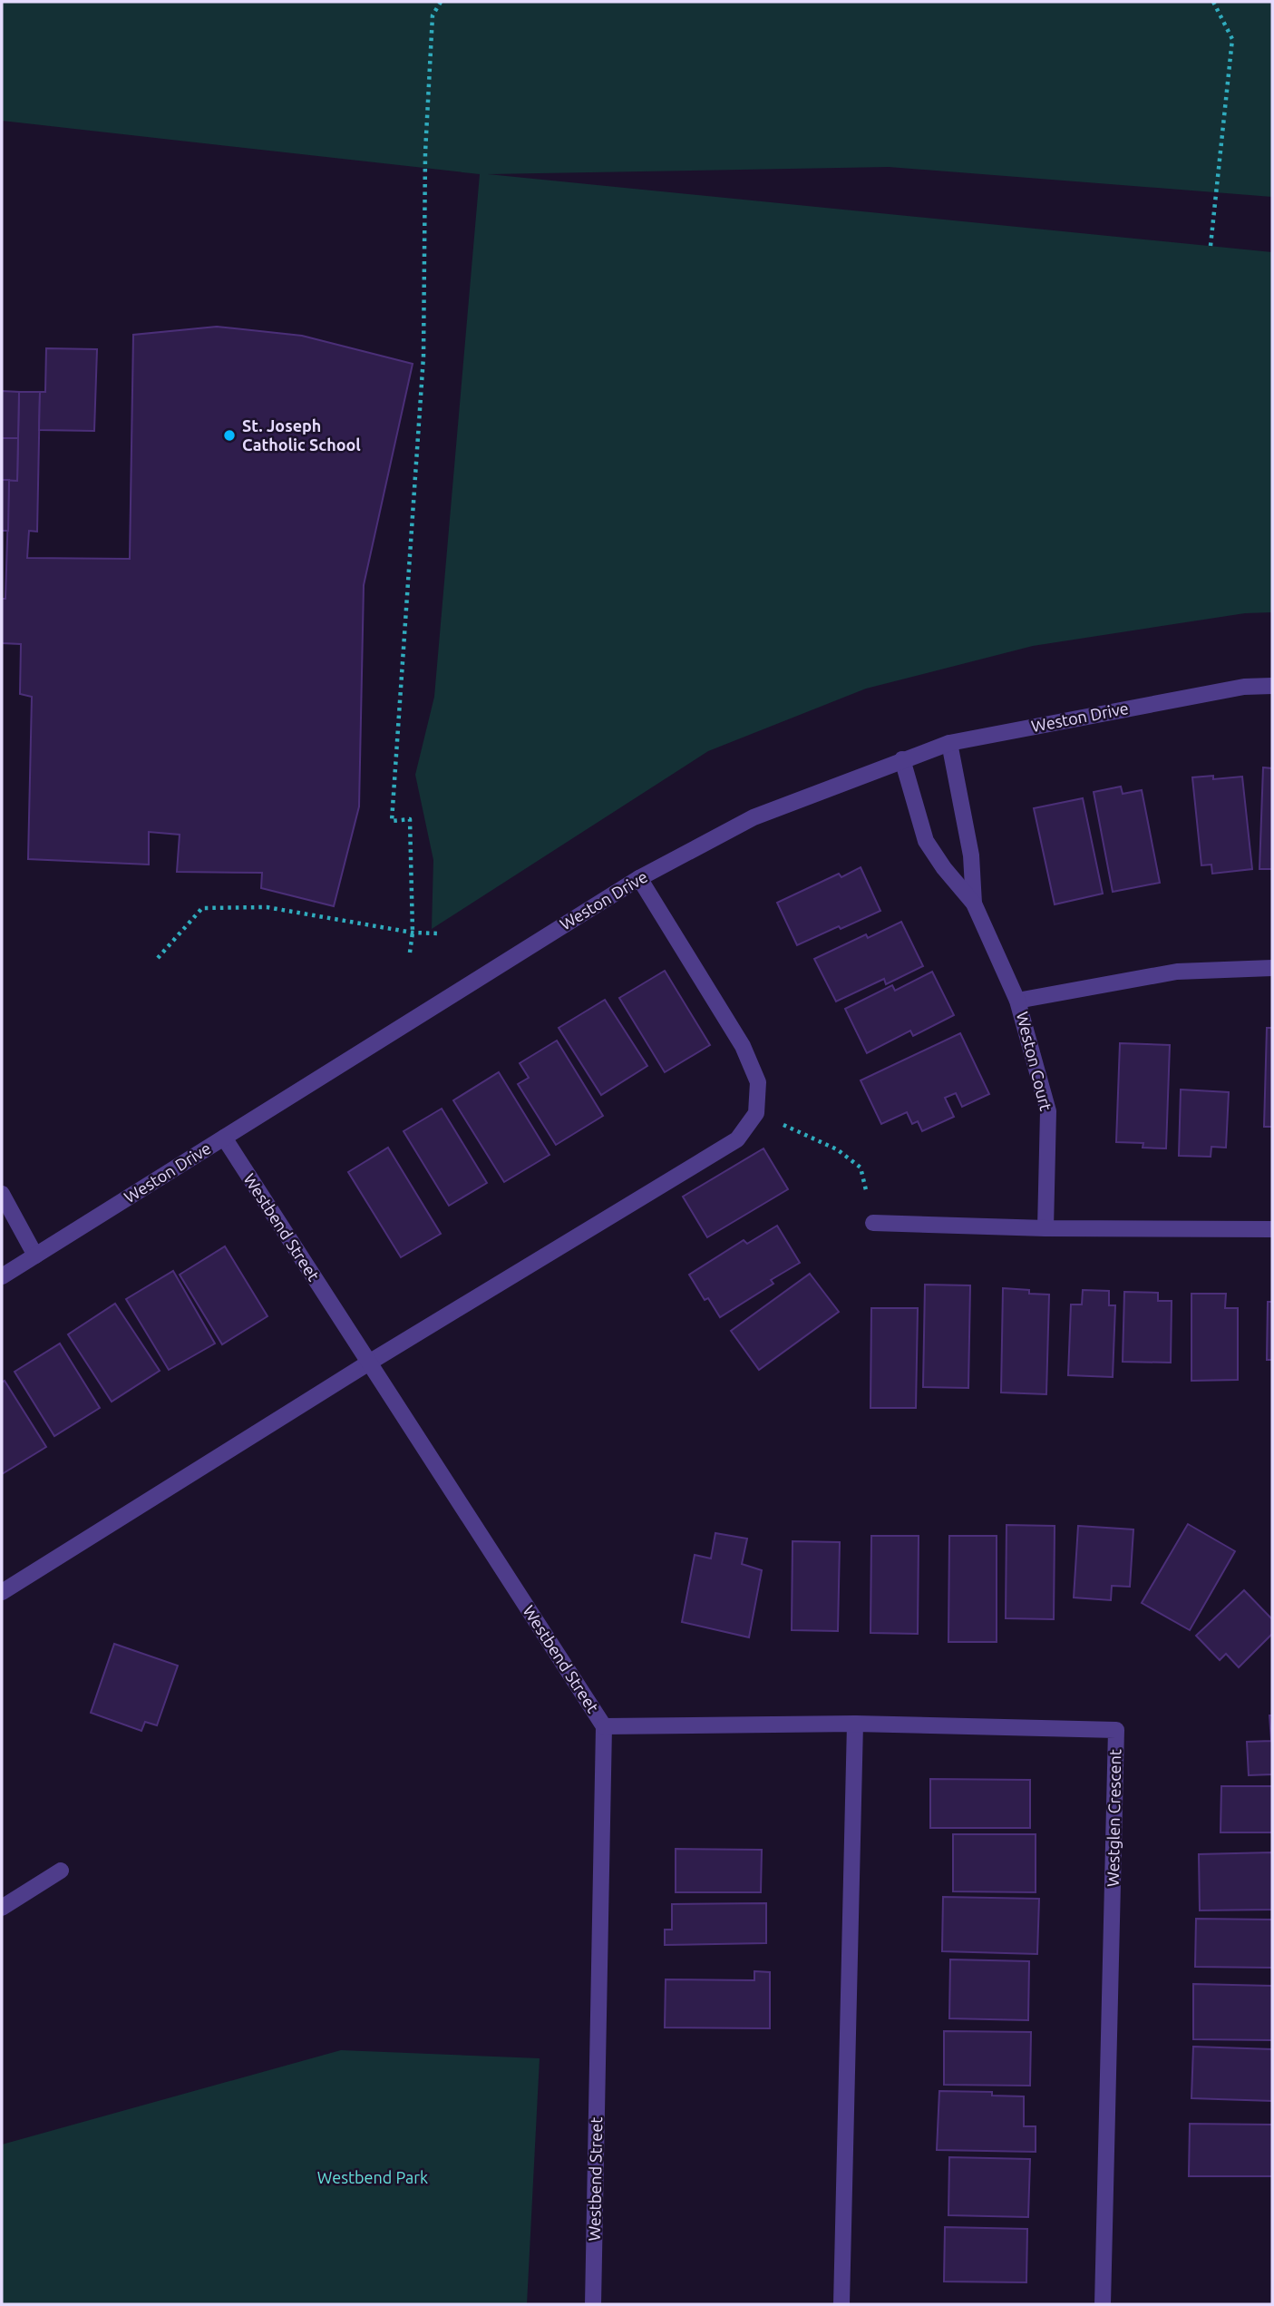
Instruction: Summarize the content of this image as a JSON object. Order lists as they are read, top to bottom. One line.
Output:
{"streets":{"street":["Weston Drive","Weston Court","Westbend Street","Westglen Crescent"]},"crossings":[["Weston Drive","Weston Court"],["Weston Drive","Westbend Street"],["Westbend Street","Westglen Crescent"]],"parks":["Westbend Park"],"places":["St. Joseph Catholic School"]}
